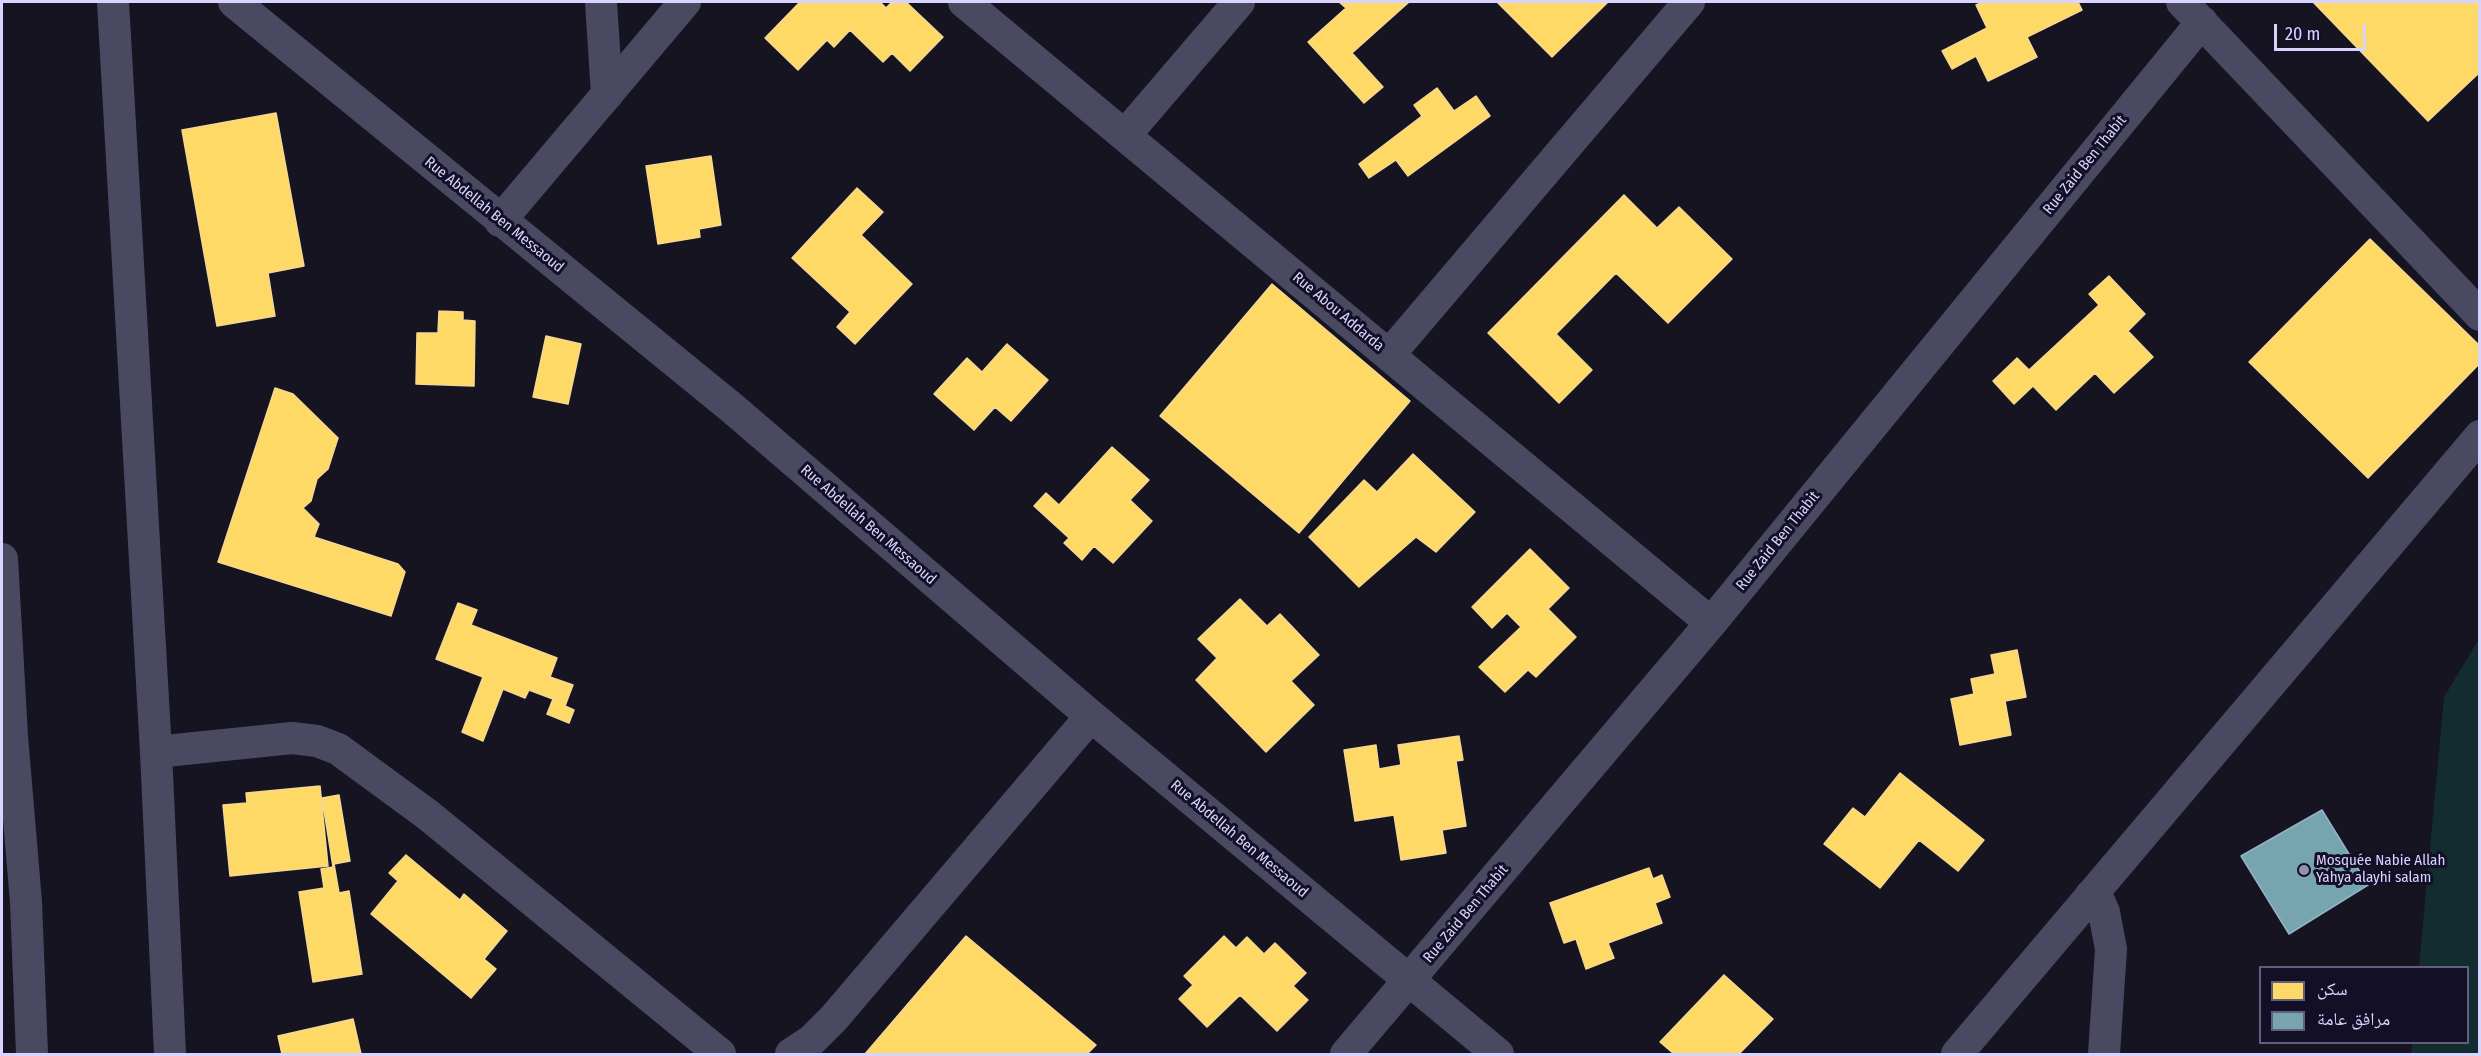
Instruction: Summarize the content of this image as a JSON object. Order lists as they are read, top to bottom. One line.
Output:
{"streets":{"street":["Rue Zaid Ben Thabit","Rue Abdellah Ben Messaoud","Rue Abou Addarda"]},"crossings":[["Rue Zaid Ben Thabit","Rue Abdellah Ben Messaoud"],["Rue Zaid Ben Thabit","Rue Abou Addarda"]],"places":["Mosquée Nabie Allah Yahya alayhi salam"],"legend":["سكن","مرافق عامة"],"scale_bar":"20 m"}
